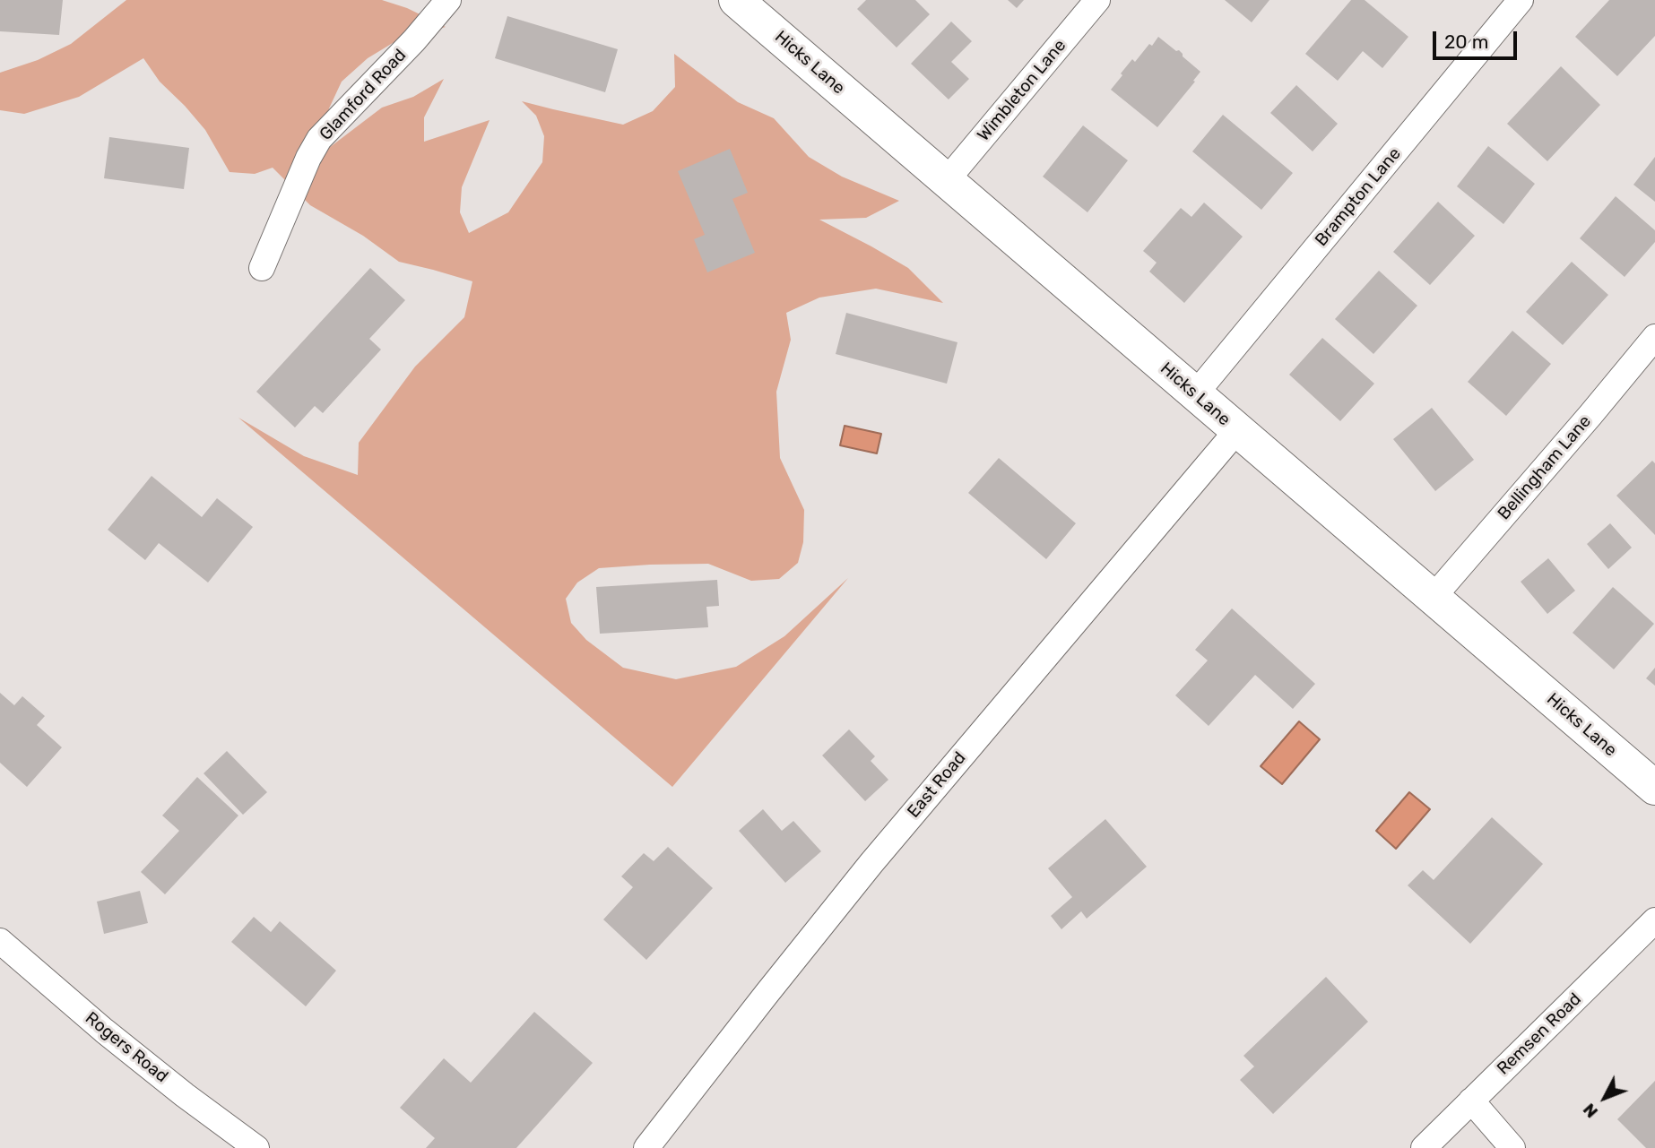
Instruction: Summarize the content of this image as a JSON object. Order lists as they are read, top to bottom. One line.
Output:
{"streets":{"main road":["Hicks Lane"],"street":["Wimbleton Lane","Glamford Road","Brampton Lane","Bellingham Lane","East Road","Remsen Road","Rogers Road"]},"crossings":[["Hicks Lane","Wimbleton Lane"],["Hicks Lane","Brampton Lane"],["Hicks Lane","Bellingham Lane"],["Hicks Lane","East Road"]],"scale_bar":"20 m","north":"bottom left"}
